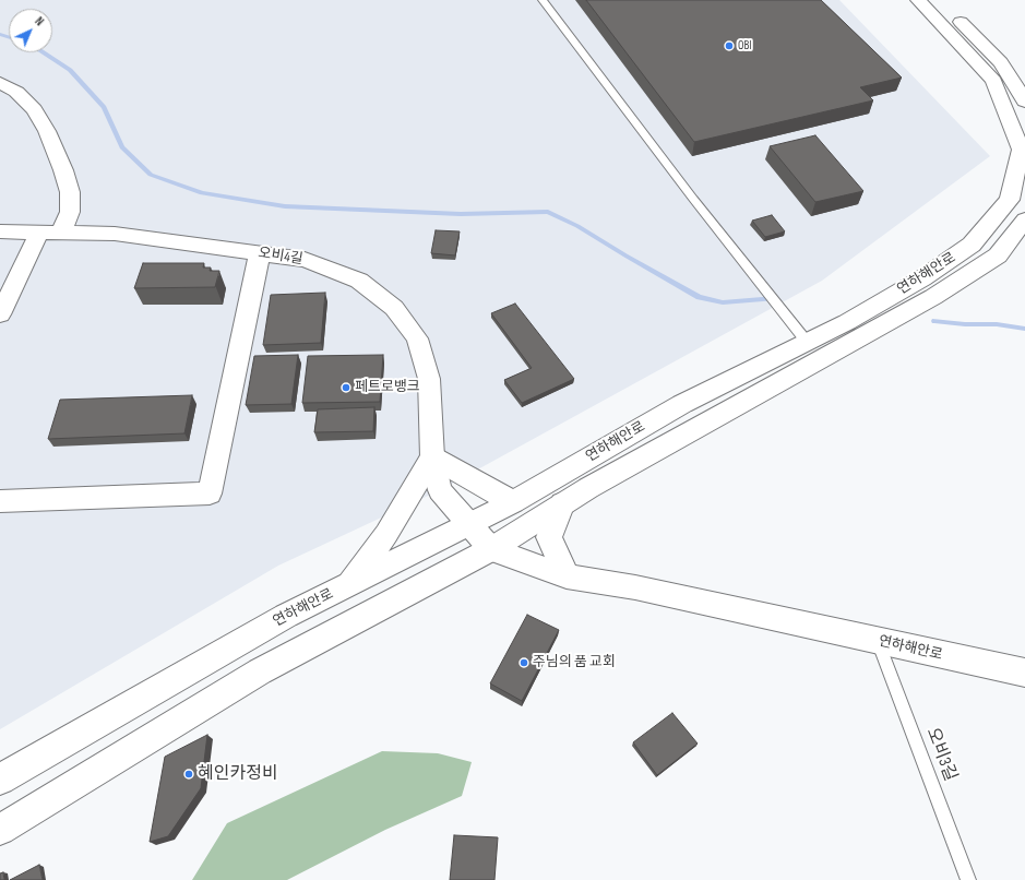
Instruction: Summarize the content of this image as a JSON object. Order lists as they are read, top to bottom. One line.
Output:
{"streets":{"street":["오비4길","연하해안로"],"lane":["오비3길"]},"crossings":[["오비4길","연하해안로"],["연하해안로","오비3길"]],"places":["OBI","페트로뱅크","주님의 품 교회","혜인카정비"],"north":"top right"}
